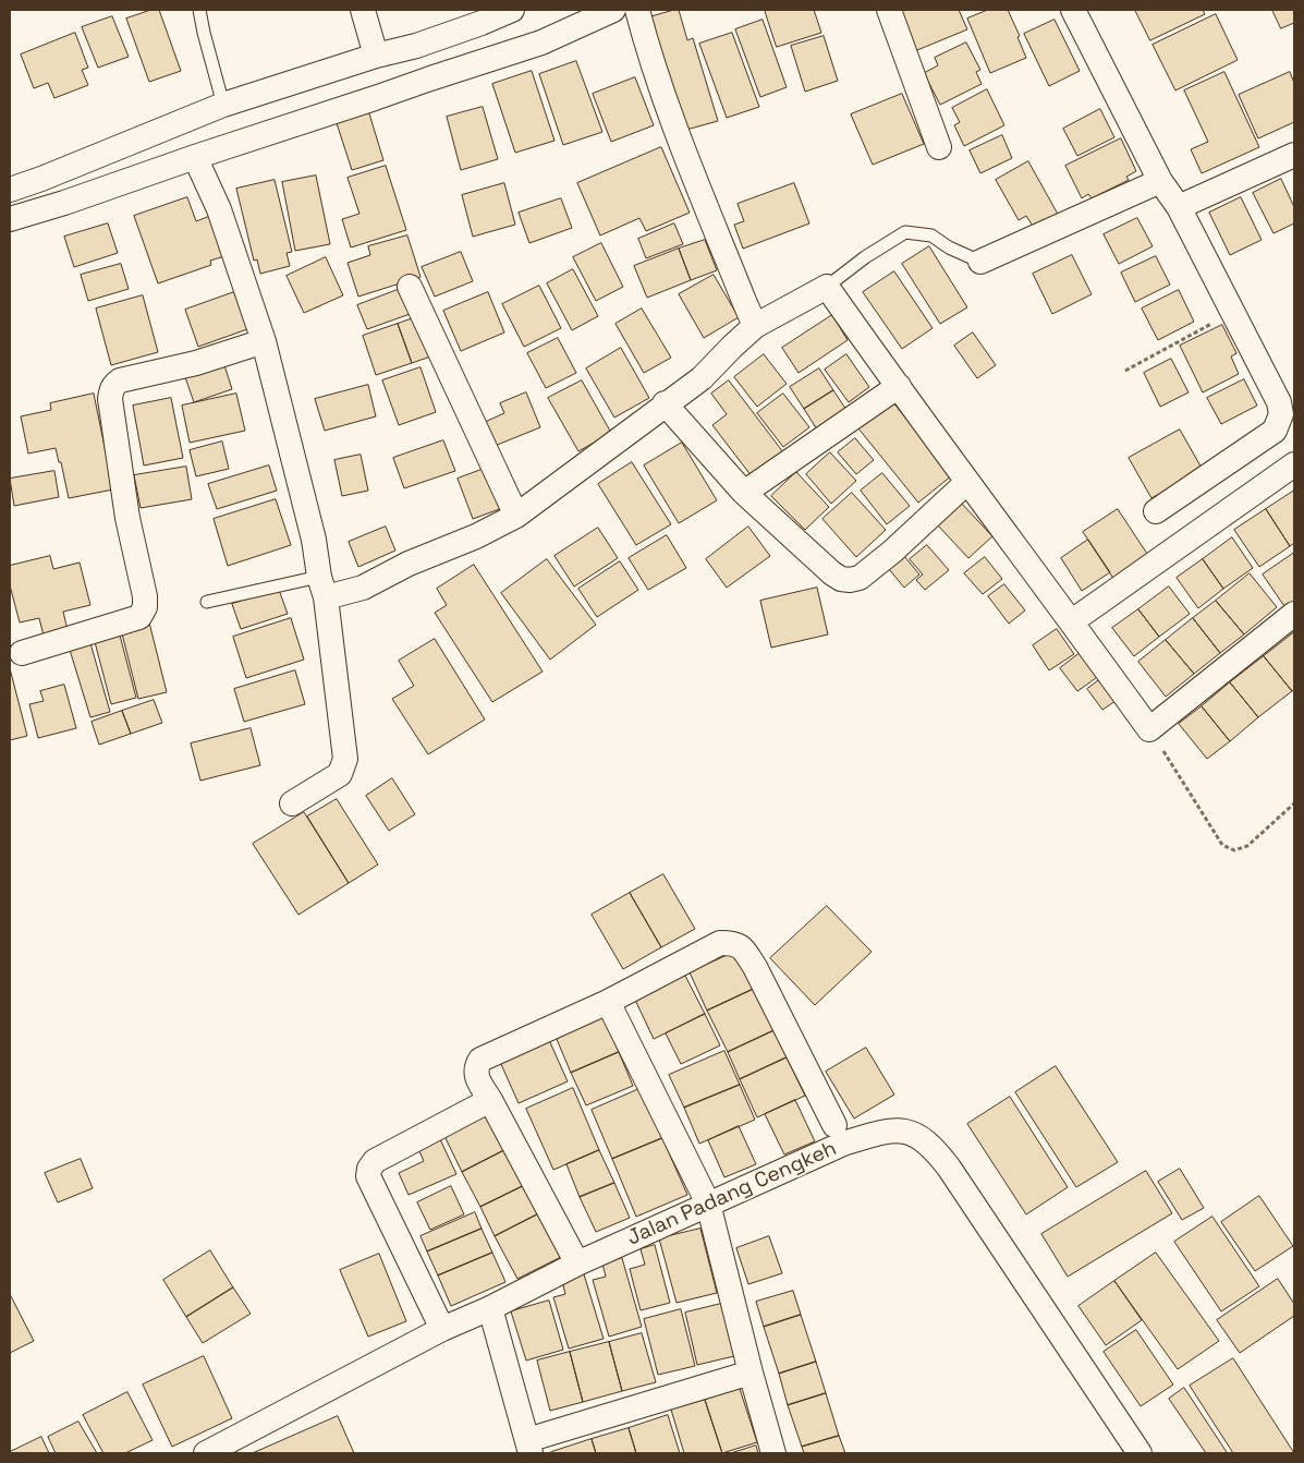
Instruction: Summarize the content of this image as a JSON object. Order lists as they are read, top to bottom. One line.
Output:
{"streets":{"street":["Jalan Padang Cengkeh"]}}
